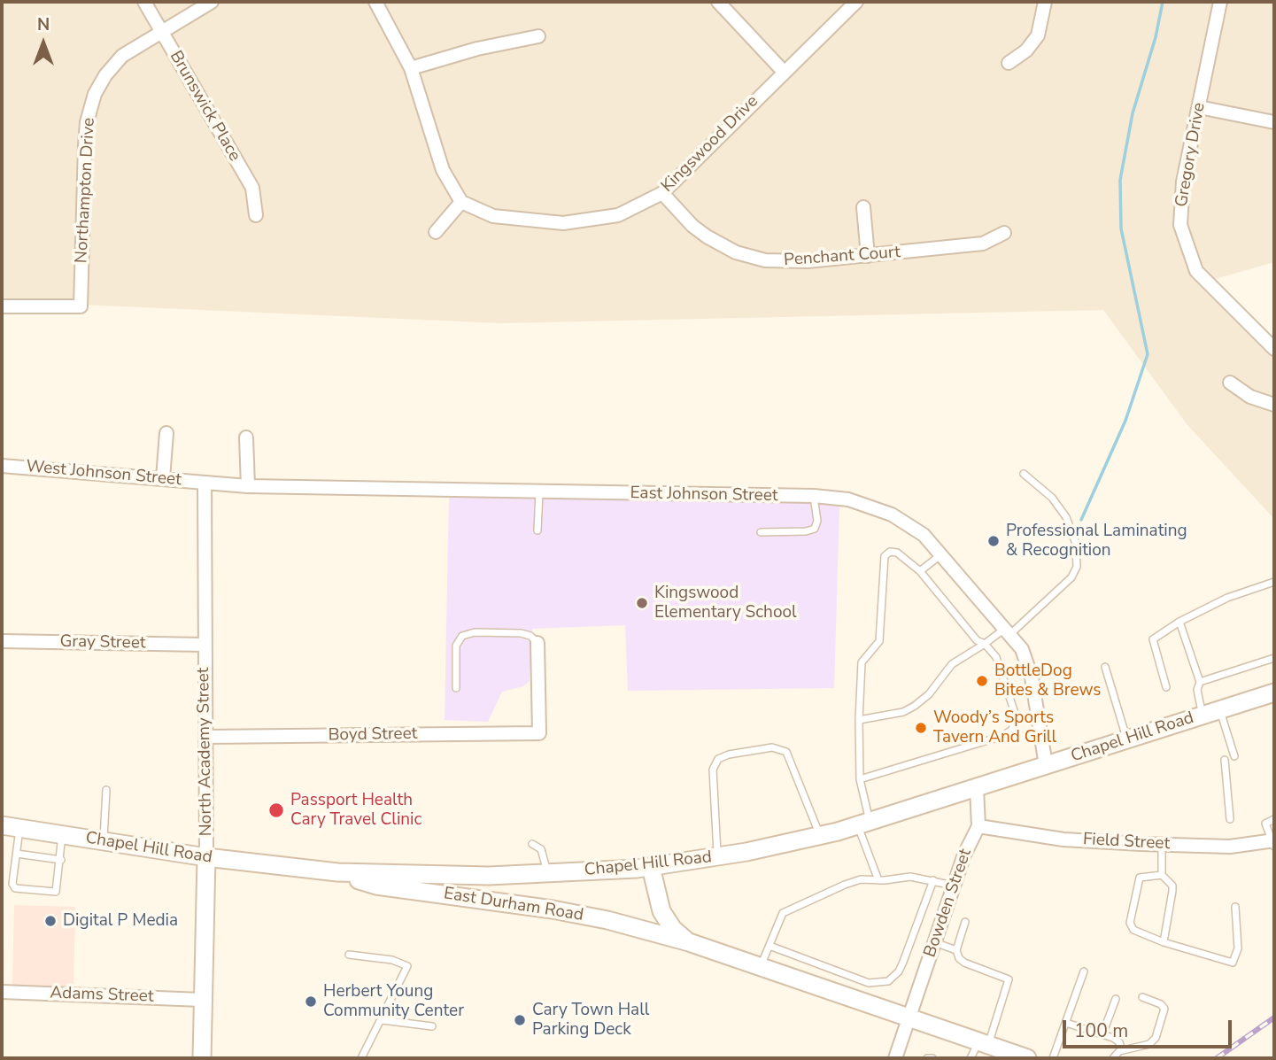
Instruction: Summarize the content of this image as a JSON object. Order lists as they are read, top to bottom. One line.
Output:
{"streets":{"main road":["Chapel Hill Road","North Academy Street","East Durham Road"],"street":["Brunswick Place","Kingswood Drive","Gregory Drive","Northampton Drive","Penchant Court","West Johnson Street","East Johnson Street","Gray Street","Boyd Street","Field Street","Bowden Street","Adams Street"]},"crossings":[["Brunswick Place","Northampton Drive"],["Kingswood Drive","Penchant Court"],["West Johnson Street","East Johnson Street"],["West Johnson Street","North Academy Street"],["East Johnson Street","Chapel Hill Road"],["East Johnson Street","North Academy Street"],["Gray Street","North Academy Street"],["Boyd Street","North Academy Street"],["Chapel Hill Road","North Academy Street"],["Chapel Hill Road","Bowden Street"],["Chapel Hill Road","East Durham Road"],["North Academy Street","Adams Street"],["Field Street","Bowden Street"],["Bowden Street","East Durham Road"]],"places":["Professional Laminating & Recognition","Kingswood Elementary School","BottleDog Bites & Brews","Woody’s Sports Tavern And Grill","Passport Health Cary Travel Clinic","Digital P Media","Herbert Young Community Center","Cary Town Hall Parking Deck"],"scale_bar":"100 m","north":"top"}
